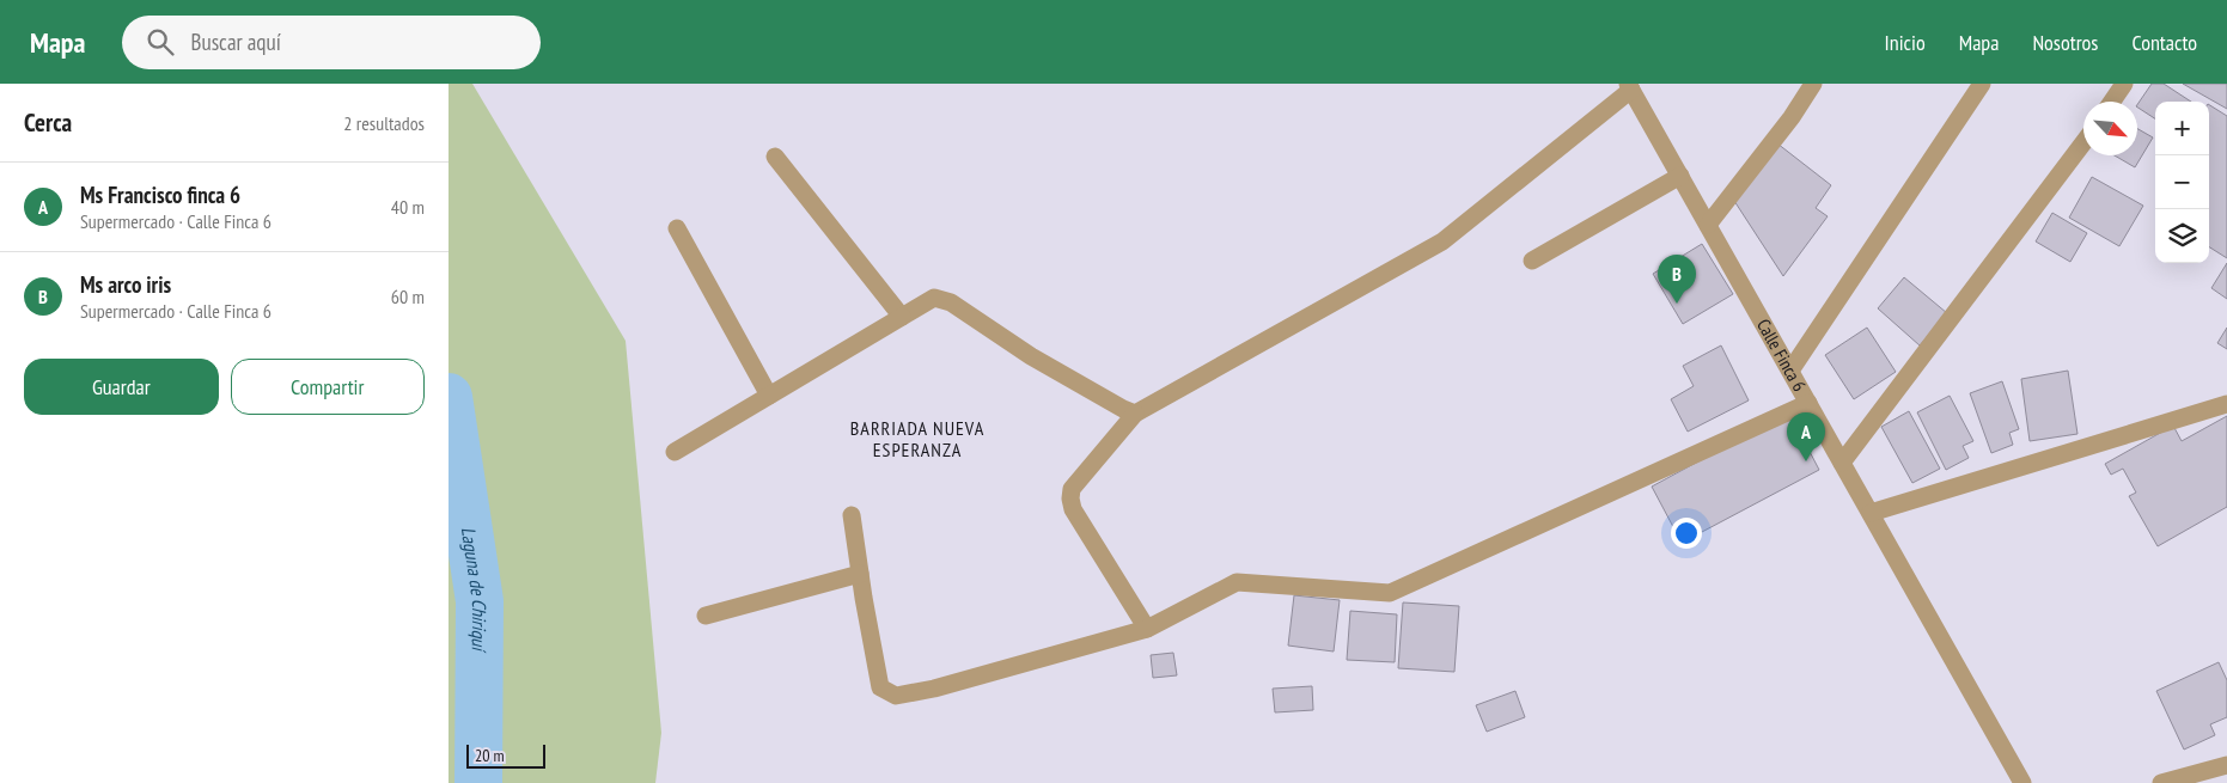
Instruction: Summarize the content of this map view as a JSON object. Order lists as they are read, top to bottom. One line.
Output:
{"streets":{"street":["Calle Finca 6"]},"districts":["BARRIADA NUEVA ESPERANZA"],"water":["Laguna de Chiriquí"],"scale_bar":"20 m","north":"bottom right","page":{"header":"Mapa","search":"Buscar aquí","nav":["Inicio","Mapa","Nosotros","Contacto"],"heading":["Cerca","2 resultados"],"map_buttons":["+","−"],"list":[{"mark":"A","name":"Ms Francisco finca 6","note":"Supermercado · Calle Finca 6","value":"40 m"},{"mark":"B","name":"Ms arco iris","note":"Supermercado · Calle Finca 6","value":"60 m"}],"pins":["B","A"],"buttons":["Guardar","Compartir"],"scale":"20 m"}}
